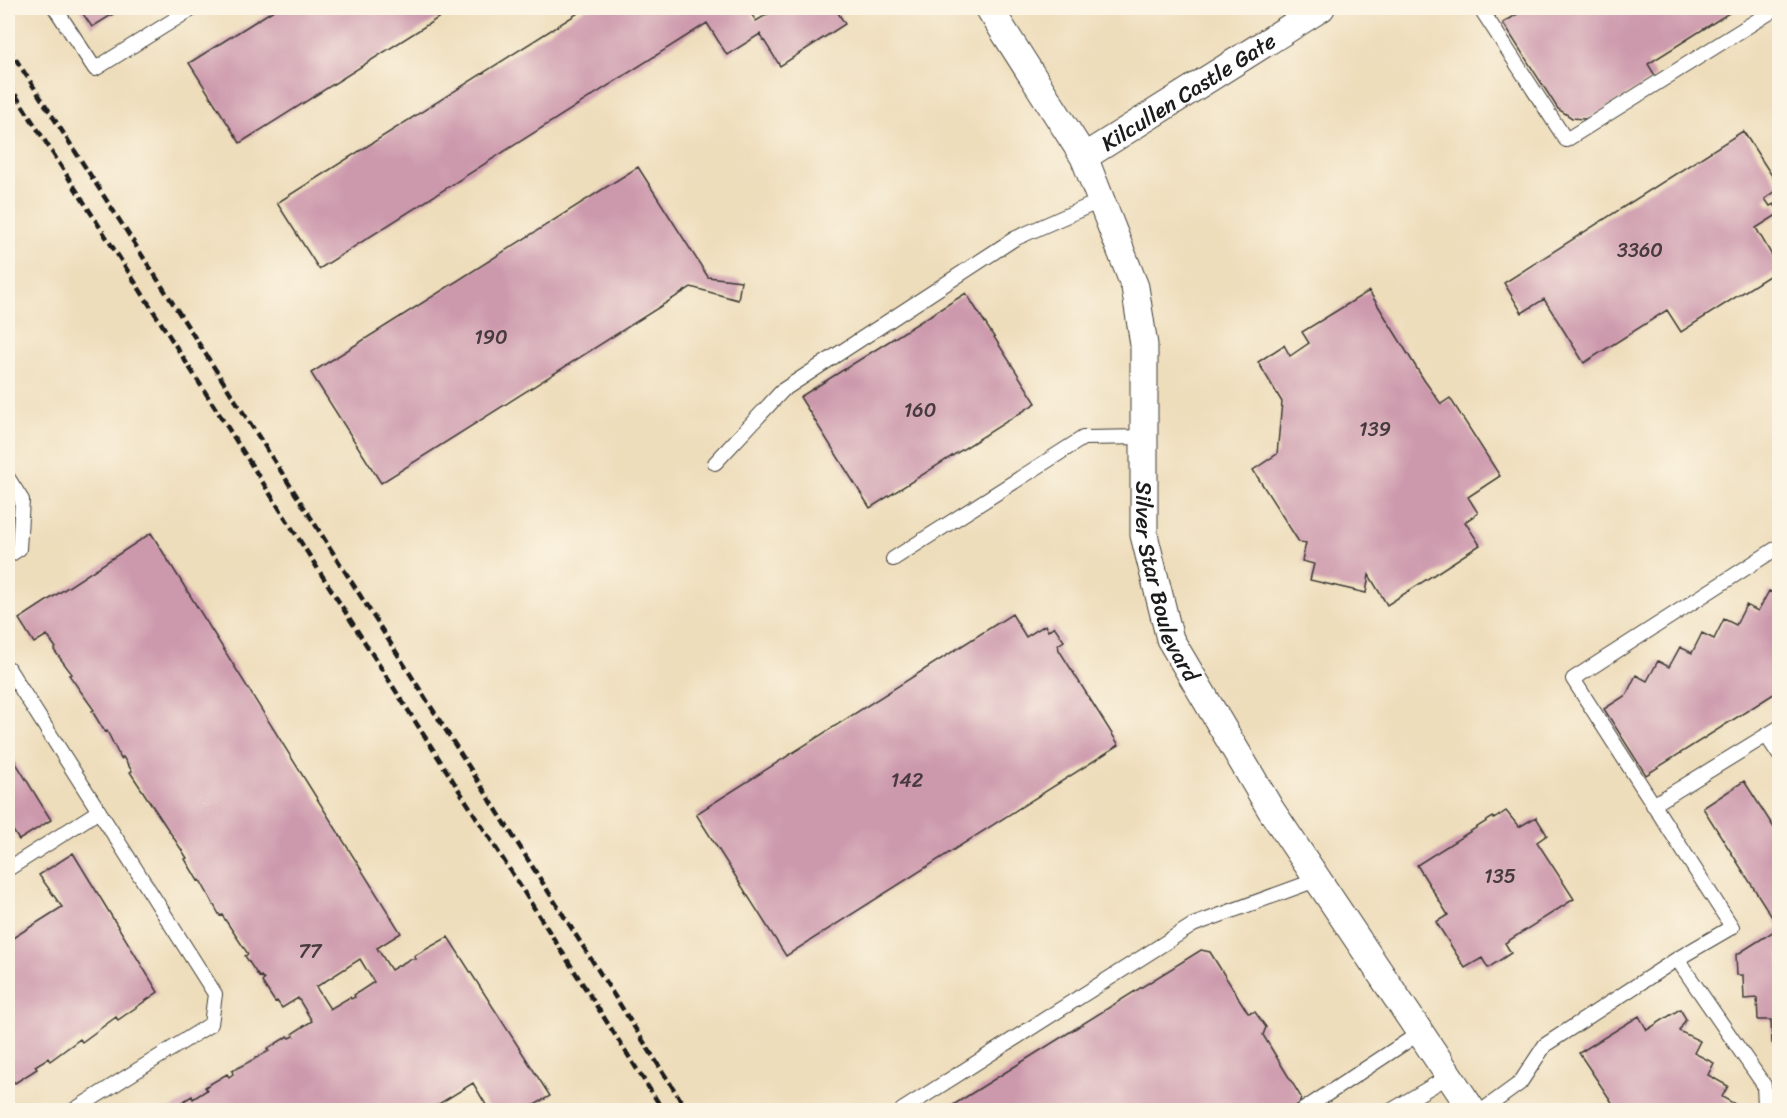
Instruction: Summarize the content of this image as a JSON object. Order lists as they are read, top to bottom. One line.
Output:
{"streets":{"street":["Kilcullen Castle Gate","Silver Star Boulevard"]},"crossings":[["Kilcullen Castle Gate","Silver Star Boulevard"]],"house_numbers":["3360","190","160","139","142","135","77"]}
